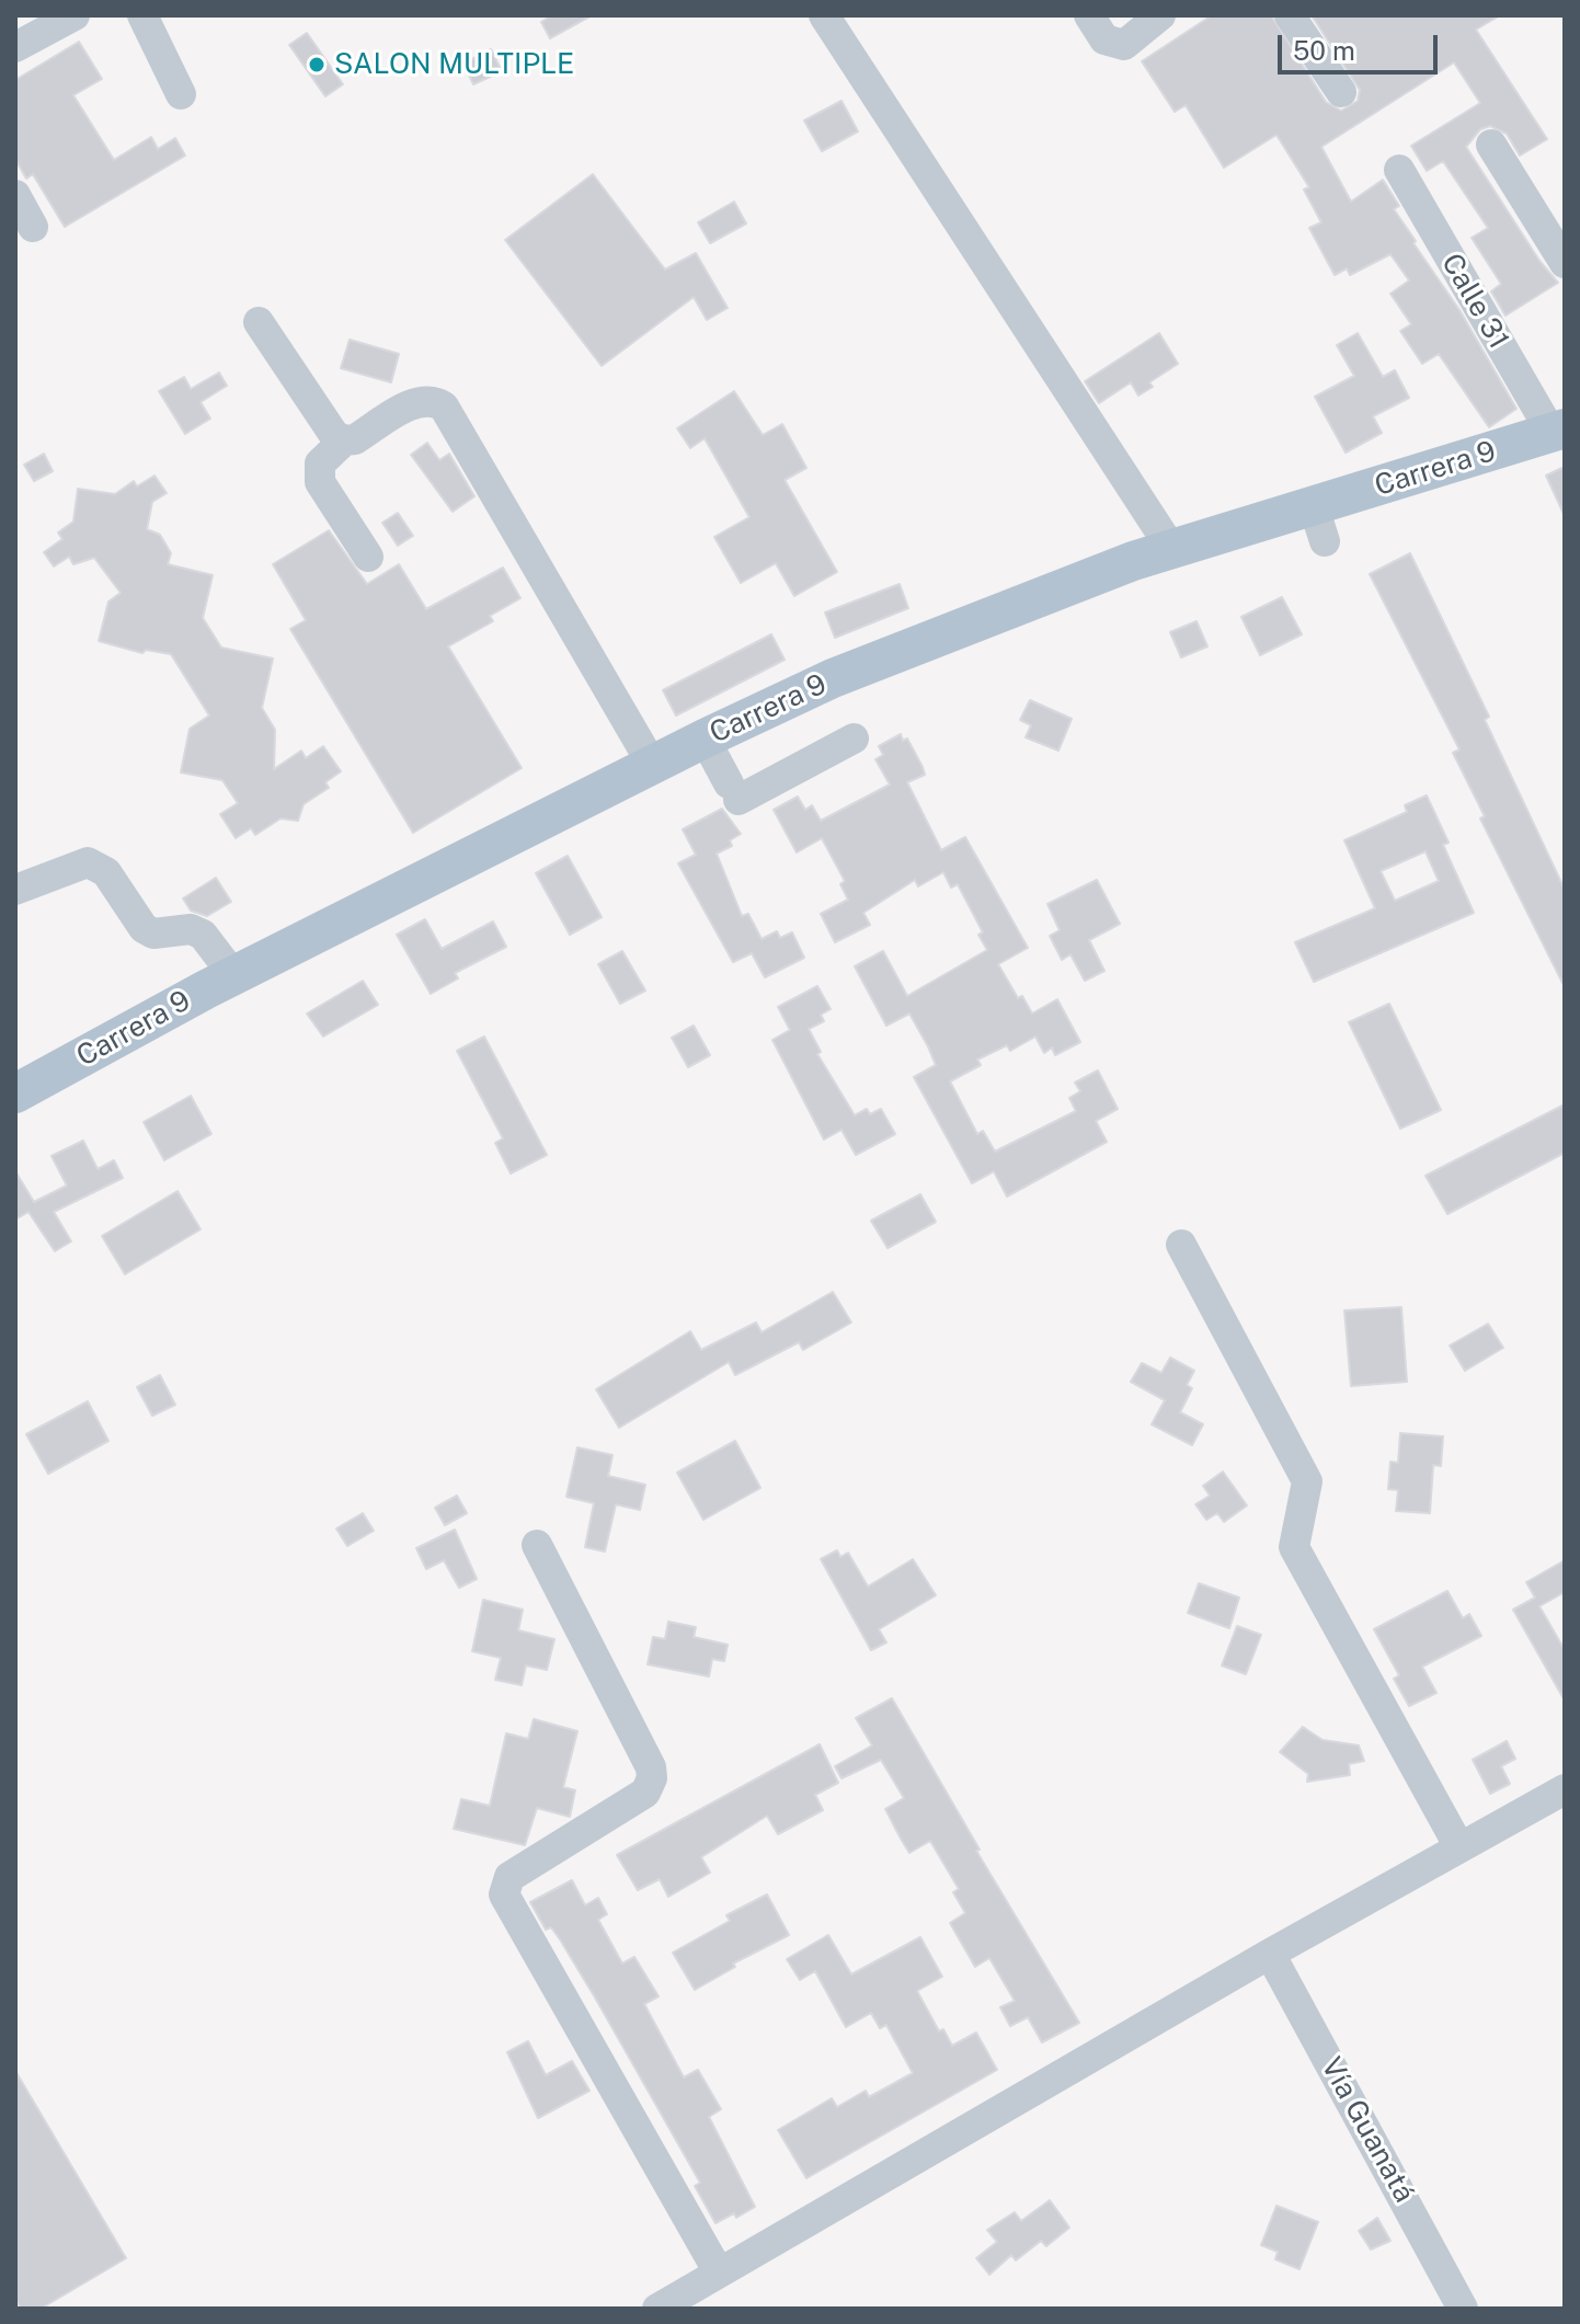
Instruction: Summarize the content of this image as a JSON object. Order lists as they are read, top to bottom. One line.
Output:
{"streets":{"main road":["Carrera 9"],"street":["Calle 31","Vía Guanatá"]},"crossings":[["Calle 31","Carrera 9"]],"places":["SALON MULTIPLE"],"scale_bar":"50 m"}
